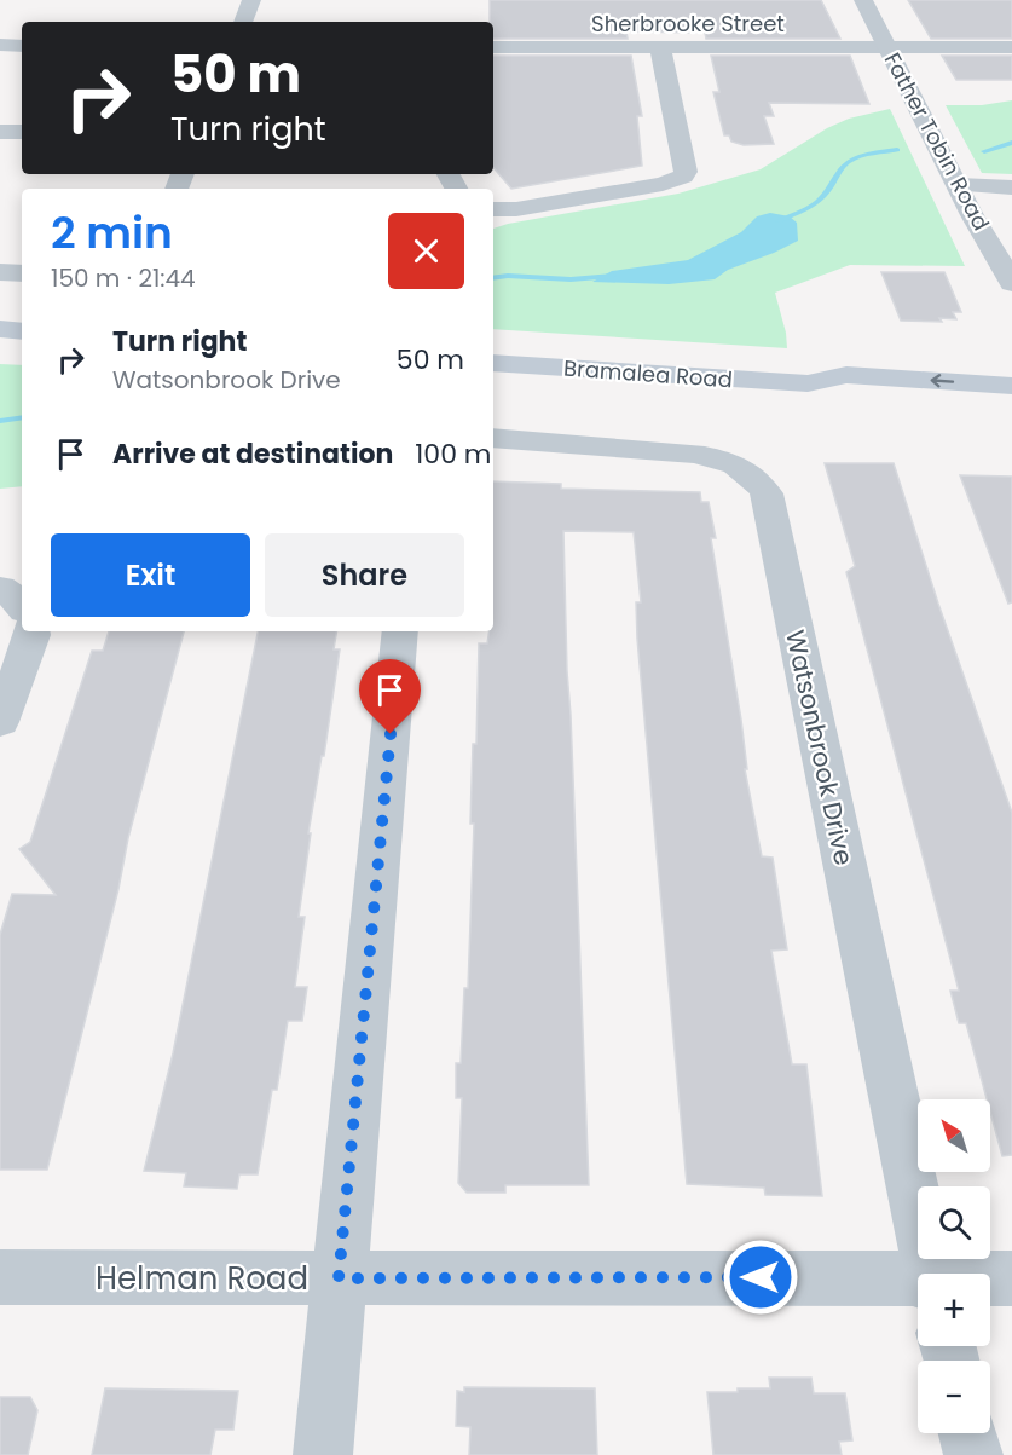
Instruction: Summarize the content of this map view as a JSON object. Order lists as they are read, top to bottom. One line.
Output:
{"streets":{"main road":["Bramalea Road"],"street":["Sherbrooke Street","Father Tobin Road","Watsonbrook Drive","Helman Road"]},"crossings":[["Sherbrooke Street","Father Tobin Road"]],"north":"top left","page":{"turn":["50 m","Turn right"],"heading":["2 min","150 m · 21:44"],"list":[{"name":"Turn right","note":"Watsonbrook Drive","value":"50 m"},{"name":"Arrive at destination","value":"100 m"}],"buttons":["Exit","Share"],"map_buttons":["+","−"]}}
